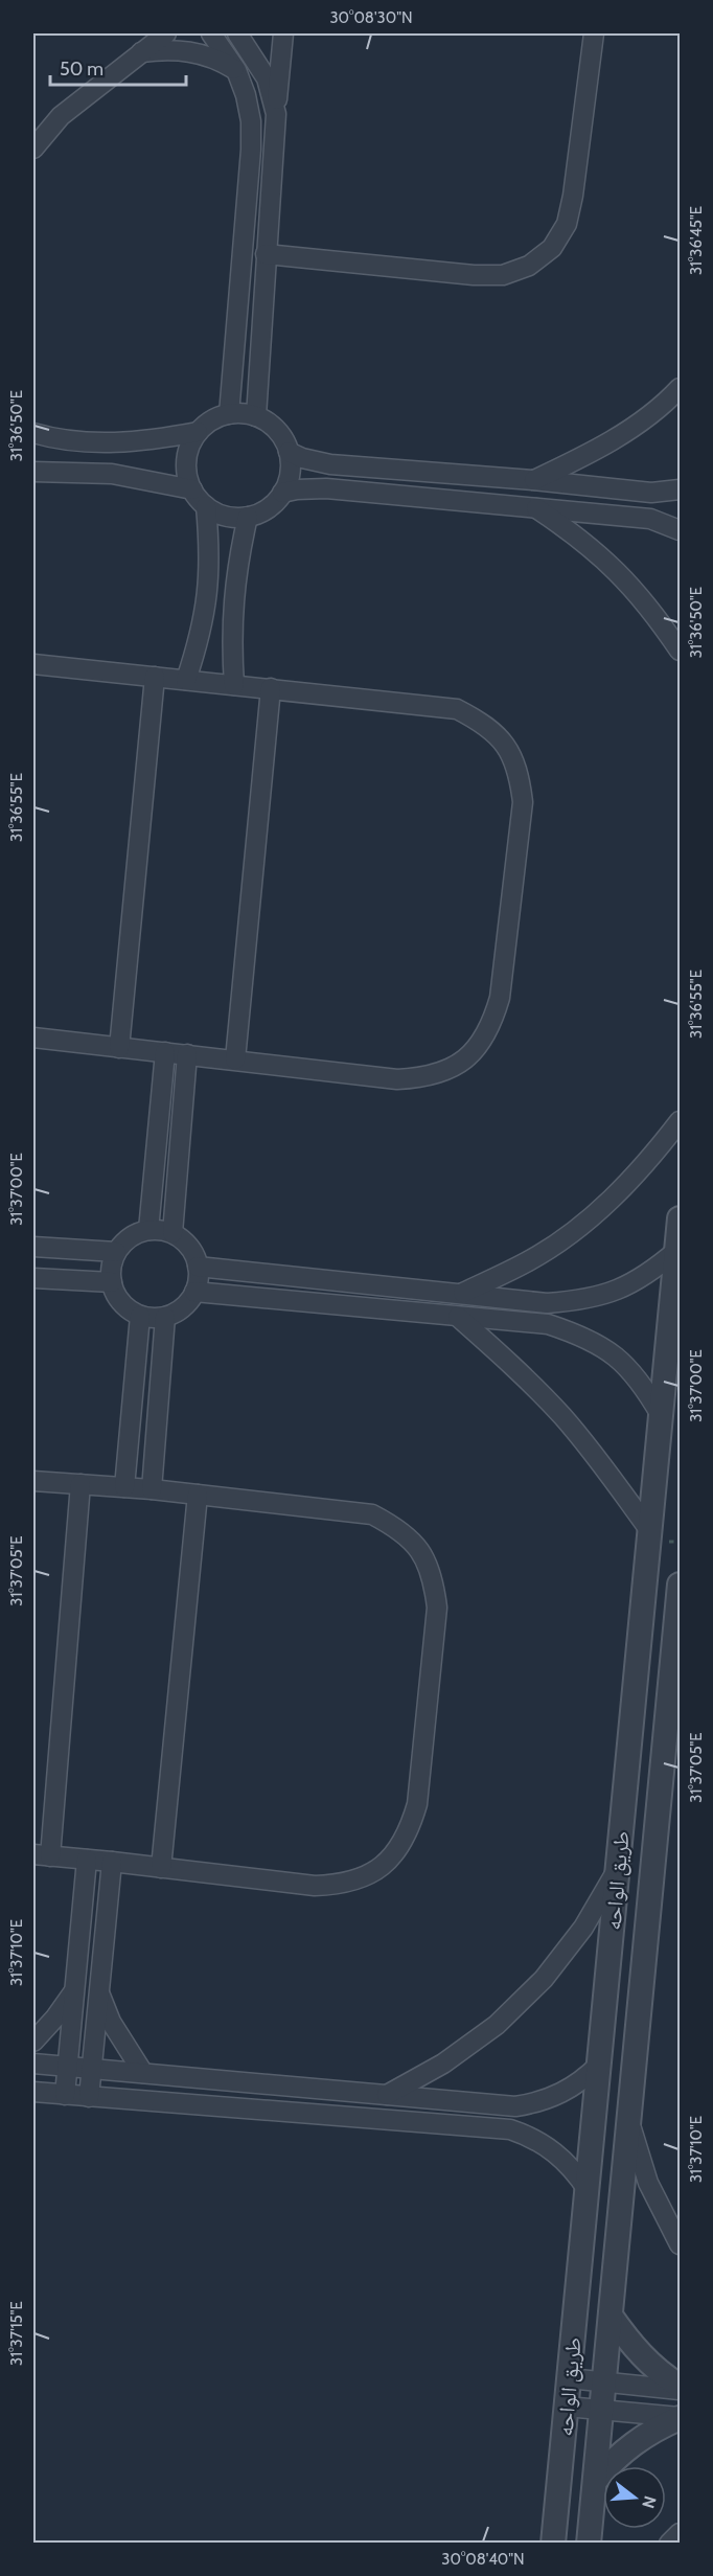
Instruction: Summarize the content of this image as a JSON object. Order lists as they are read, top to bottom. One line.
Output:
{"streets":{"street":["طريق الواحه"]},"scale_bar":"50 m","north":"right","coordinates":["30°08'30\"N","31°36'45\"E","31°36'50\"E","31°36'55\"E","31°37'00\"E","31°37'05\"E","31°37'10\"E","31°37'15\"E","30°08'40\"N"]}
